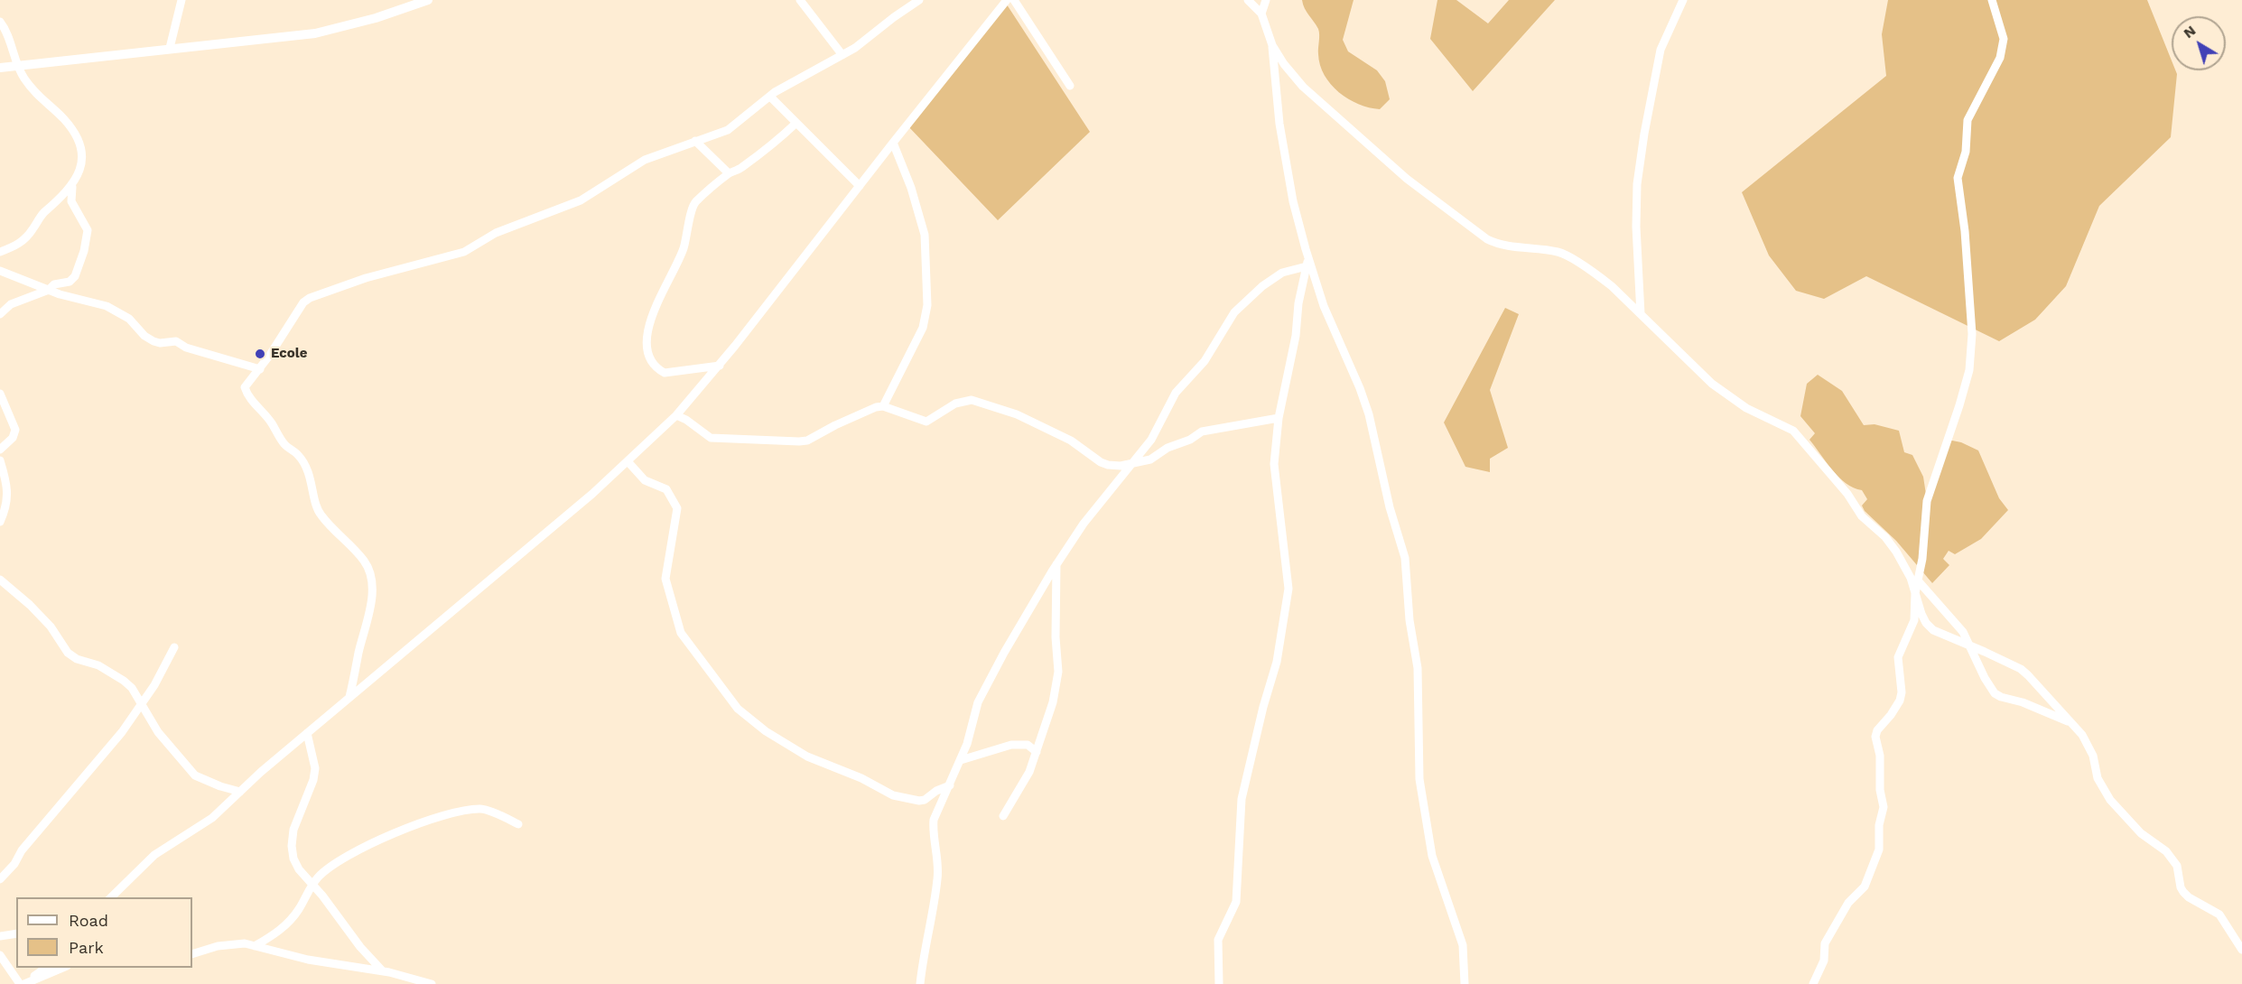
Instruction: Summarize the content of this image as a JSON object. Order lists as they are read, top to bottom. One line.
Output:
{"places":["Ecole"],"legend":["Road","Park"],"north":"top left"}
